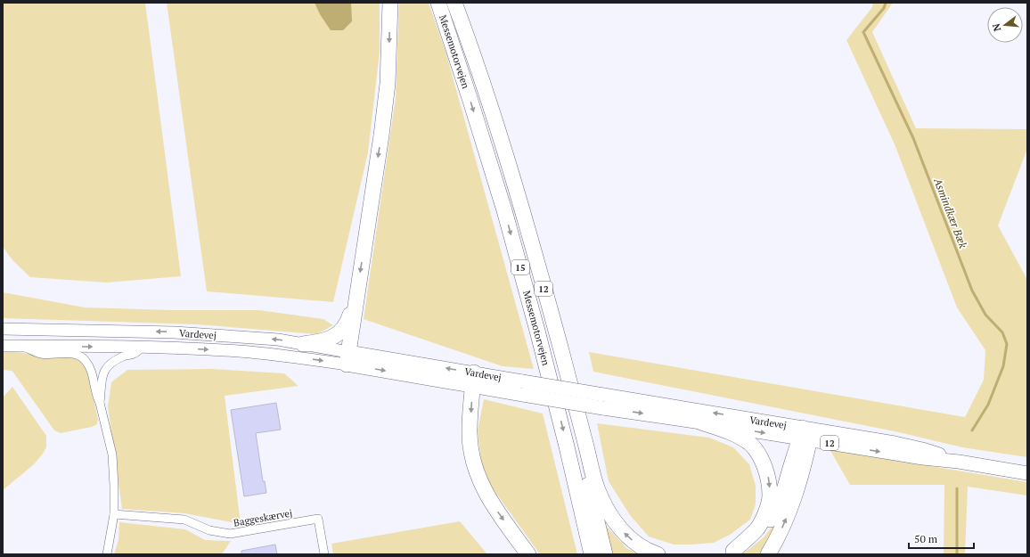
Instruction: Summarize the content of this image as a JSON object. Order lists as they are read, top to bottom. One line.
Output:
{"streets":{"highway":["Messemotorvejen","15","12"],"main road":["Vardevej"],"street":["Baggeskærvej"]},"crossings":[["Messemotorvejen","12"]],"water":["Asmindkær Bæk"],"scale_bar":"50 m","north":"left"}
